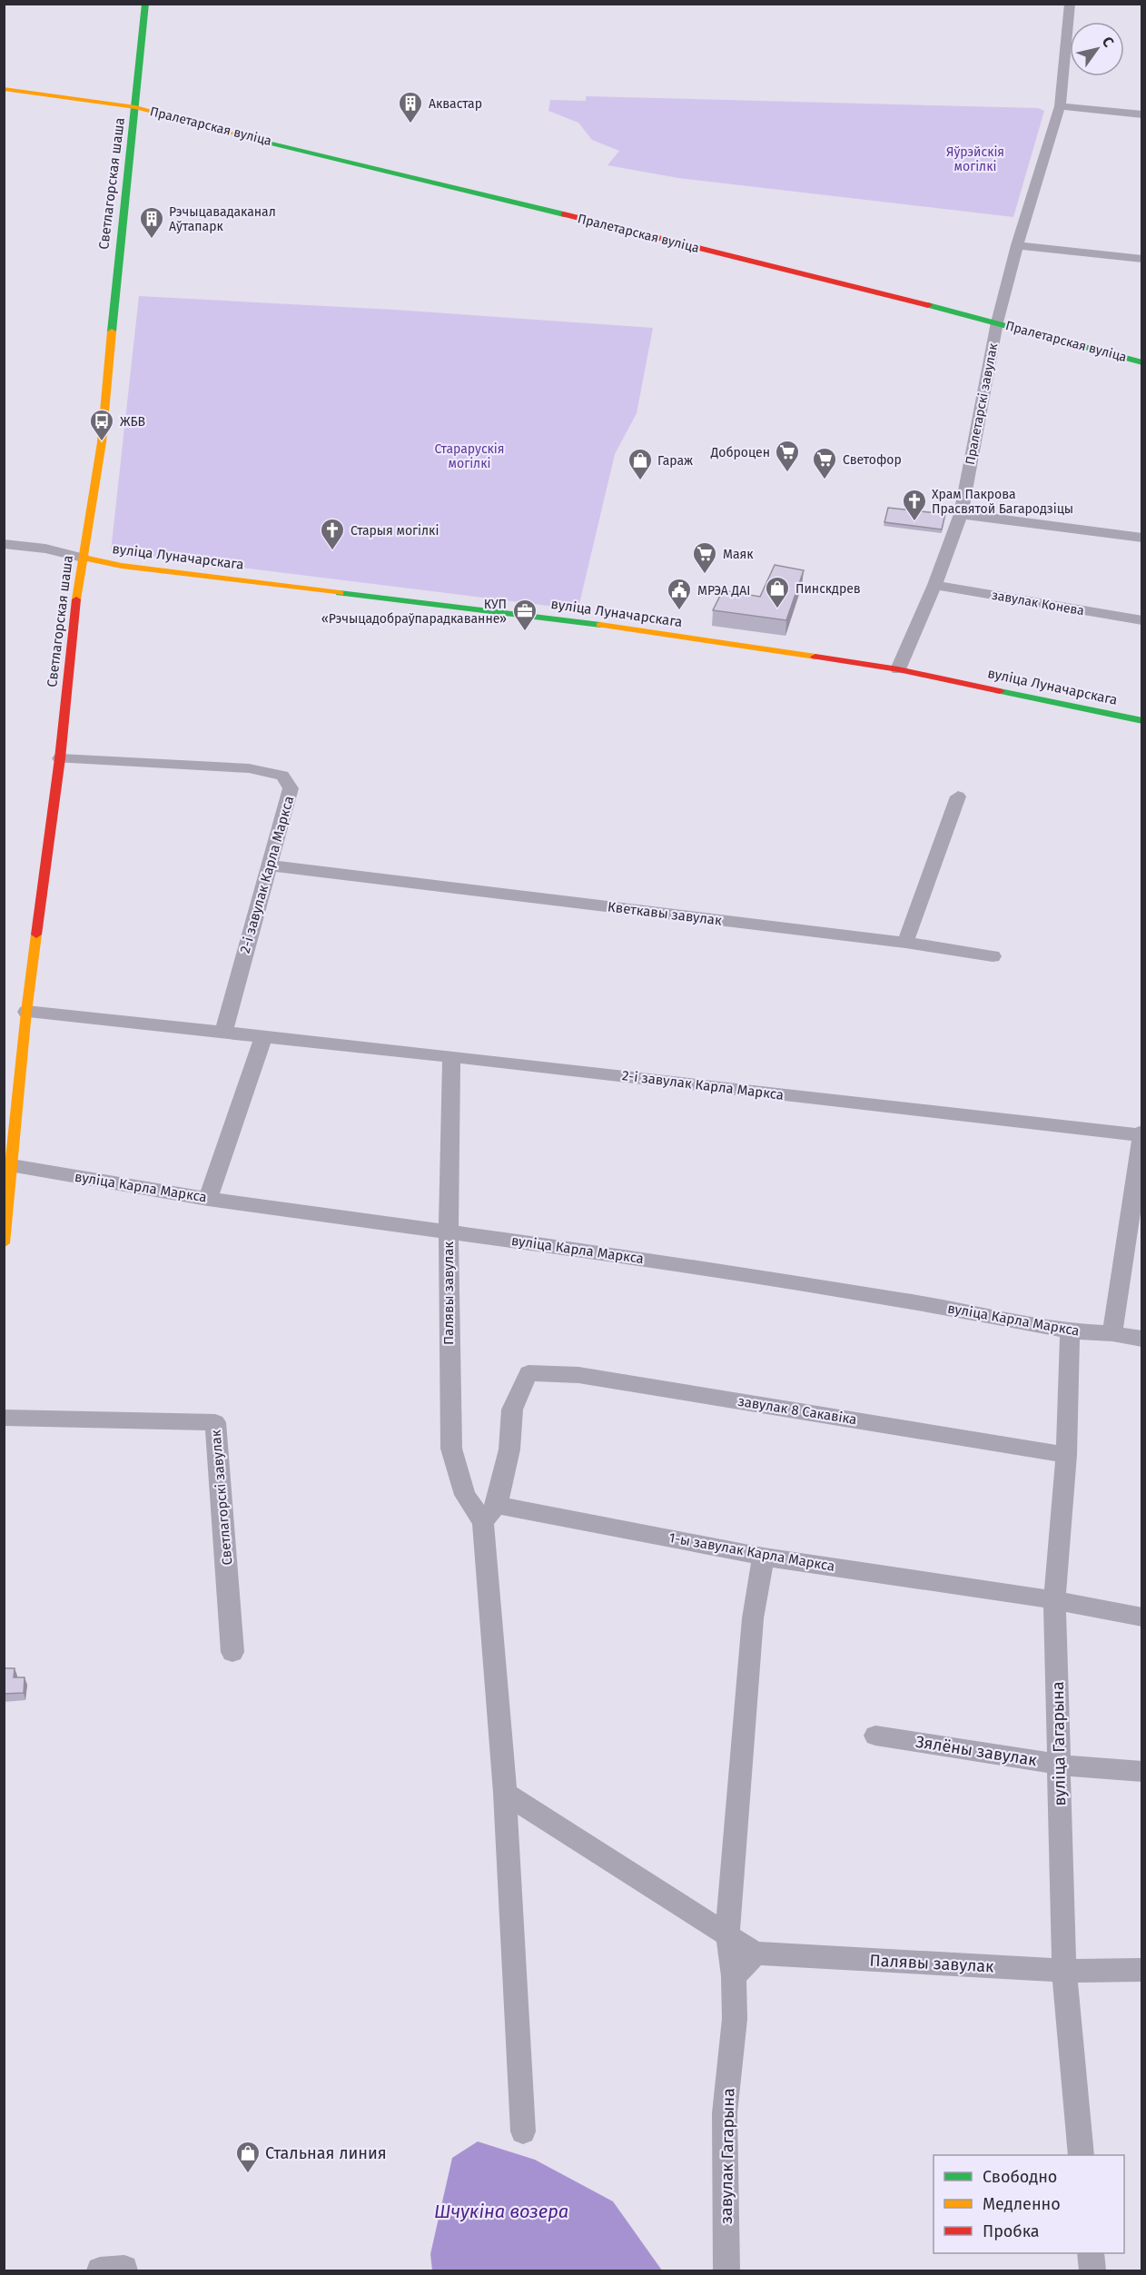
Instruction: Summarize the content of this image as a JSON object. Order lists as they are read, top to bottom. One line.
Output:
{"streets":{"street":["Пралетарская вуліца","Светлагорская шаша","Пралетарскі завулак","вуліца Луначарскага","завулак Конева","2-і завулак Карла Маркса","Кветкавы завулак","вуліца Карла Маркса","Палявы завулак","завулак 8 Сакавіка","Светлагорскі завулак","1-ы завулак Карла Маркса","вуліца Гагарына","Зялёны завулак","завулак Гагарына"]},"crossings":[["Пралетарская вуліца","Светлагорская шаша"],["Пралетарская вуліца","Пралетарскі завулак"],["Светлагорская шаша","вуліца Луначарскага"],["Светлагорская шаша","2-і завулак Карла Маркса"],["Светлагорская шаша","вуліца Карла Маркса"],["Пралетарскі завулак","вуліца Луначарскага"],["Пралетарскі завулак","завулак Конева"],["2-і завулак Карла Маркса","Кветкавы завулак"],["2-і завулак Карла Маркса","Палявы завулак"],["вуліца Карла Маркса","Палявы завулак"],["вуліца Карла Маркса","вуліца Гагарына"],["Палявы завулак","завулак 8 Сакавіка"],["Палявы завулак","1-ы завулак Карла Маркса"],["Палявы завулак","вуліца Гагарына"],["завулак 8 Сакавіка","1-ы завулак Карла Маркса"],["завулак 8 Сакавіка","вуліца Гагарына"],["1-ы завулак Карла Маркса","вуліца Гагарына"],["вуліца Гагарына","Зялёны завулак"]],"water":["Шчукіна возера"],"parks":["Яўрэйскія могілкі","Старарускія могілкі"],"places":{"building":["Аквастар","Рэчыцавадаканал Аўтапарк"],"bus stop":["ЖБВ"],"supermarket":["Доброцен","Светофор","Маяк"],"shop":["Гараж","Пинскдрев","Стальная линия"],"church":["Храм Пакрова Прасвятой Багародзіцы","Старыя могілкі"],"public building":["МРЭА ДАІ"],"office":["КУП «Рэчыцадобраўпарадкаванне»"]},"legend":["Свободно","Медленно","Пробка"],"north":"top right"}
